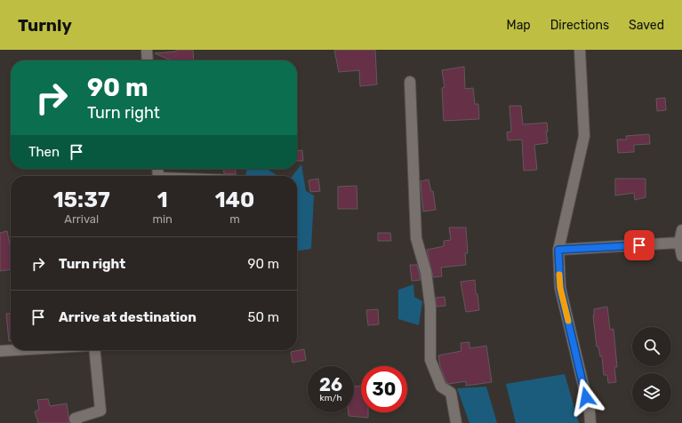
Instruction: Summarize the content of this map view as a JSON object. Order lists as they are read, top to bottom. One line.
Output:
{"page":{"header":"Turnly","nav":["Map","Directions","Saved"],"turn":["90 m","Turn right"],"then":"Then","eta":["15:37","Arrival","1","min","140","m"],"list":[{"name":"Turn right","value":"90 m"},{"name":"Arrive at destination","value":"50 m"}],"speed":"26 km/h","limit":"30"}}
